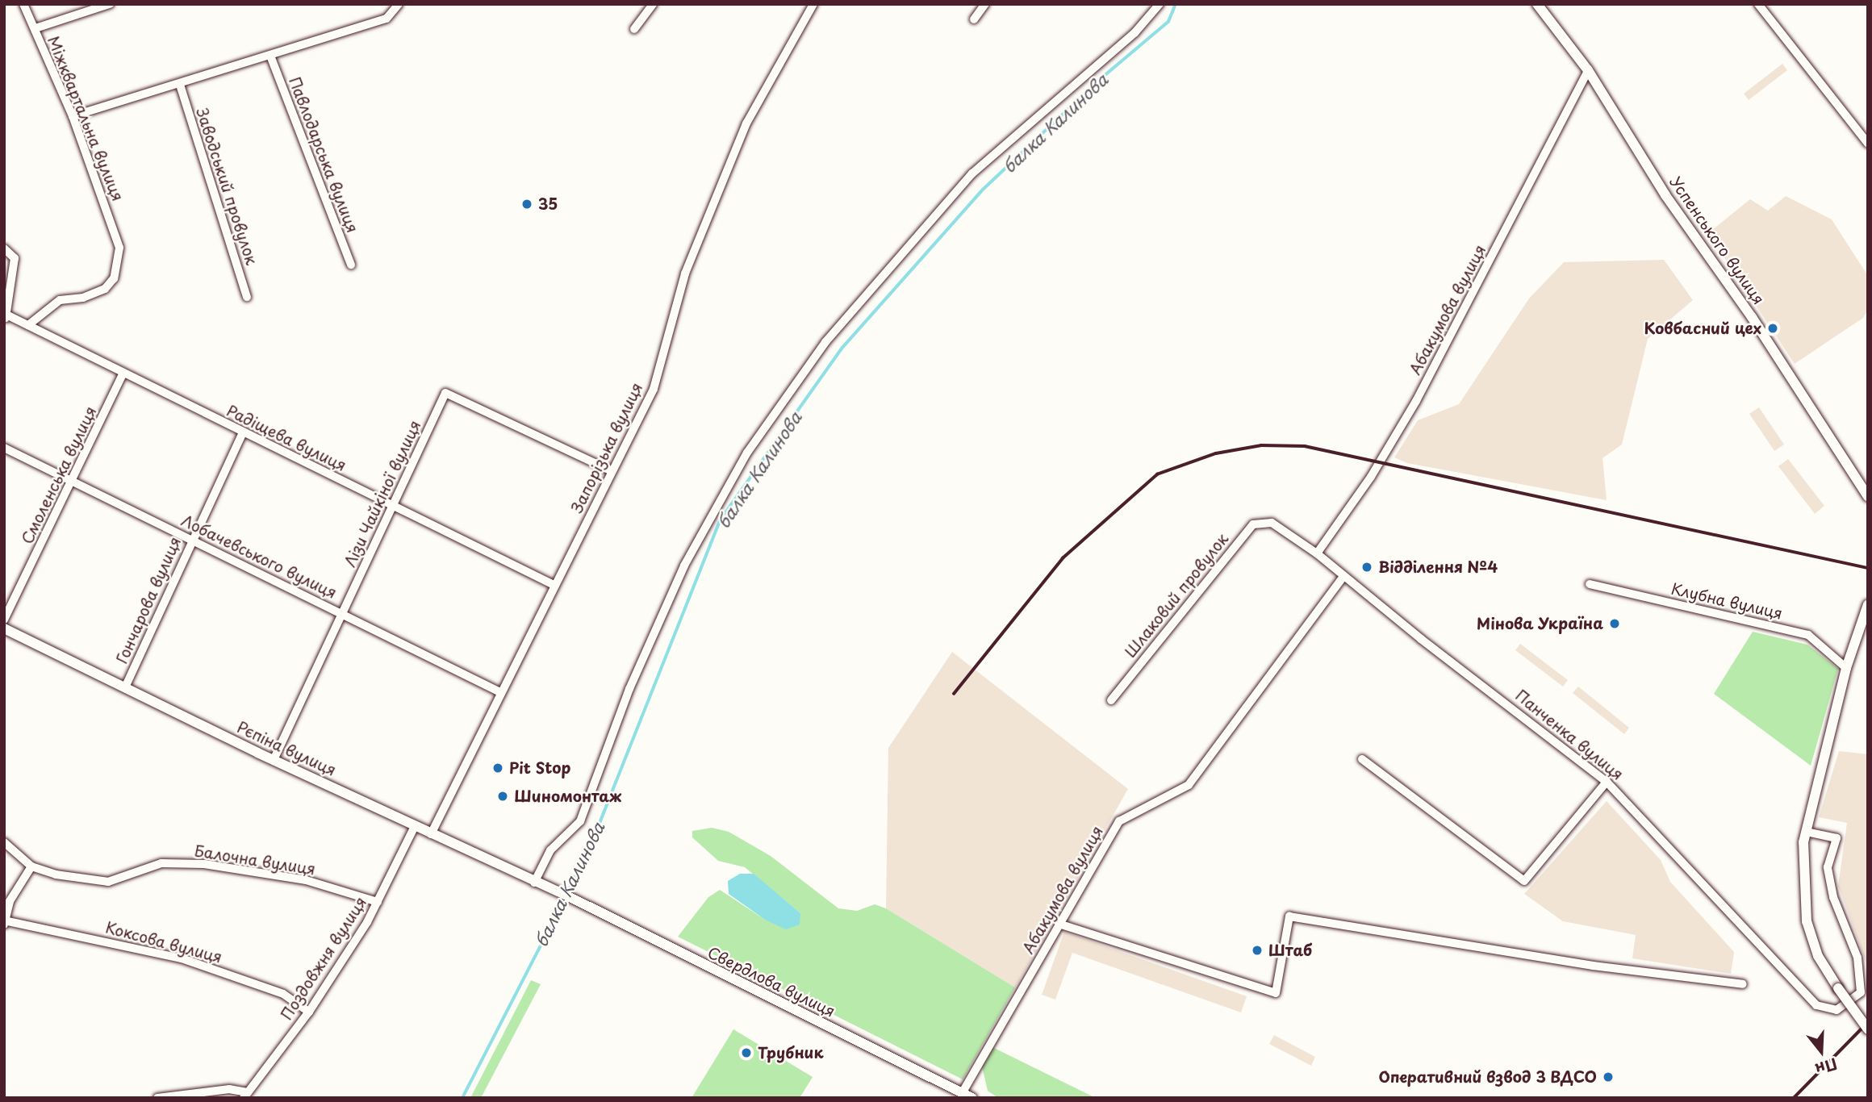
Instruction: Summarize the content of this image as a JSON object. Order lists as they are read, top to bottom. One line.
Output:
{"streets":{"street":["Міжквартальна вулиця","Павлодарська вулиця","Заводський провулок","Успенського вулиця","Абакумова вулиця","Радіщева вулиця","Запорізька вулиця","Смоленська вулиця","Лізи Чайкіної вулиця","Лобачевського вулиця","Шлаковий провулок","Гончарова вулиця","Клубна вулиця","Панченка вулиця","Рєпіна вулиця","Балочна вулиця","Коксова вулиця","Поздовжня вулиця","Свердлова вулиця"]},"crossings":[["Міжквартальна вулиця","Радіщева вулиця"],["Успенського вулиця","Абакумова вулиця"],["Абакумова вулиця","Панченка вулиця"],["Абакумова вулиця","Свердлова вулиця"],["Радіщева вулиця","Запорізька вулиця"],["Радіщева вулиця","Смоленська вулиця"],["Радіщева вулиця","Лізи Чайкіної вулиця"],["Радіщева вулиця","Гончарова вулиця"],["Запорізька вулиця","Лізи Чайкіної вулиця"],["Запорізька вулиця","Лобачевського вулиця"],["Запорізька вулиця","Рєпіна вулиця"],["Смоленська вулиця","Лобачевського вулиця"],["Лізи Чайкіної вулиця","Лобачевського вулиця"],["Лізи Чайкіної вулиця","Рєпіна вулиця"],["Лобачевського вулиця","Гончарова вулиця"],["Шлаковий провулок","Панченка вулиця"],["Гончарова вулиця","Рєпіна вулиця"],["Рєпіна вулиця","Поздовжня вулиця"],["Рєпіна вулиця","Свердлова вулиця"],["Балочна вулиця","Поздовжня вулиця"],["Коксова вулиця","Поздовжня вулиця"]],"water":["балка Калинова"],"places":["35","Ковбасний цех","Відділення №4","Мінова Україна","Pit Stop","Шиномонтаж","Штаб","Трубник","Оперативний взвод 3 ВДСО"],"north":"bottom"}
